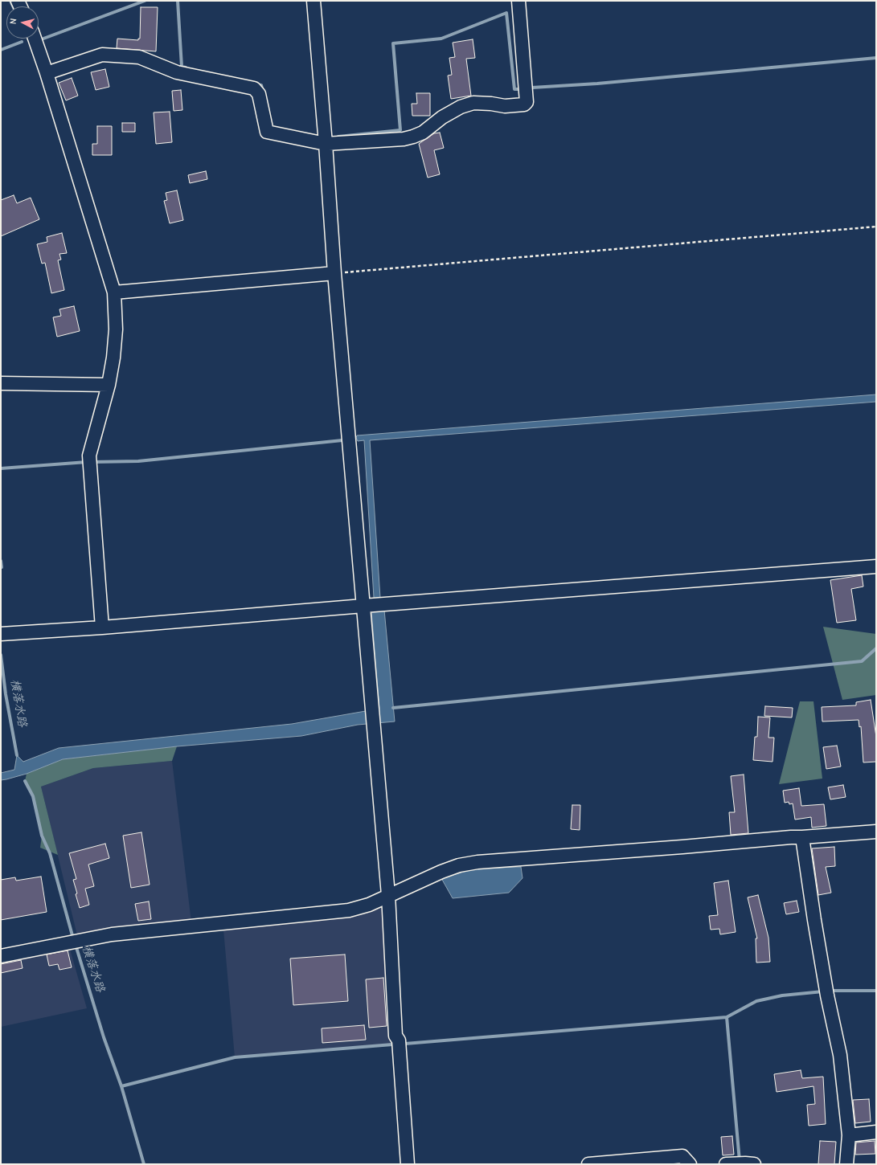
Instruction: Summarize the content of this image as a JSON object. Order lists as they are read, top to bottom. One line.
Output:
{"water":["横落水路"],"north":"left"}
